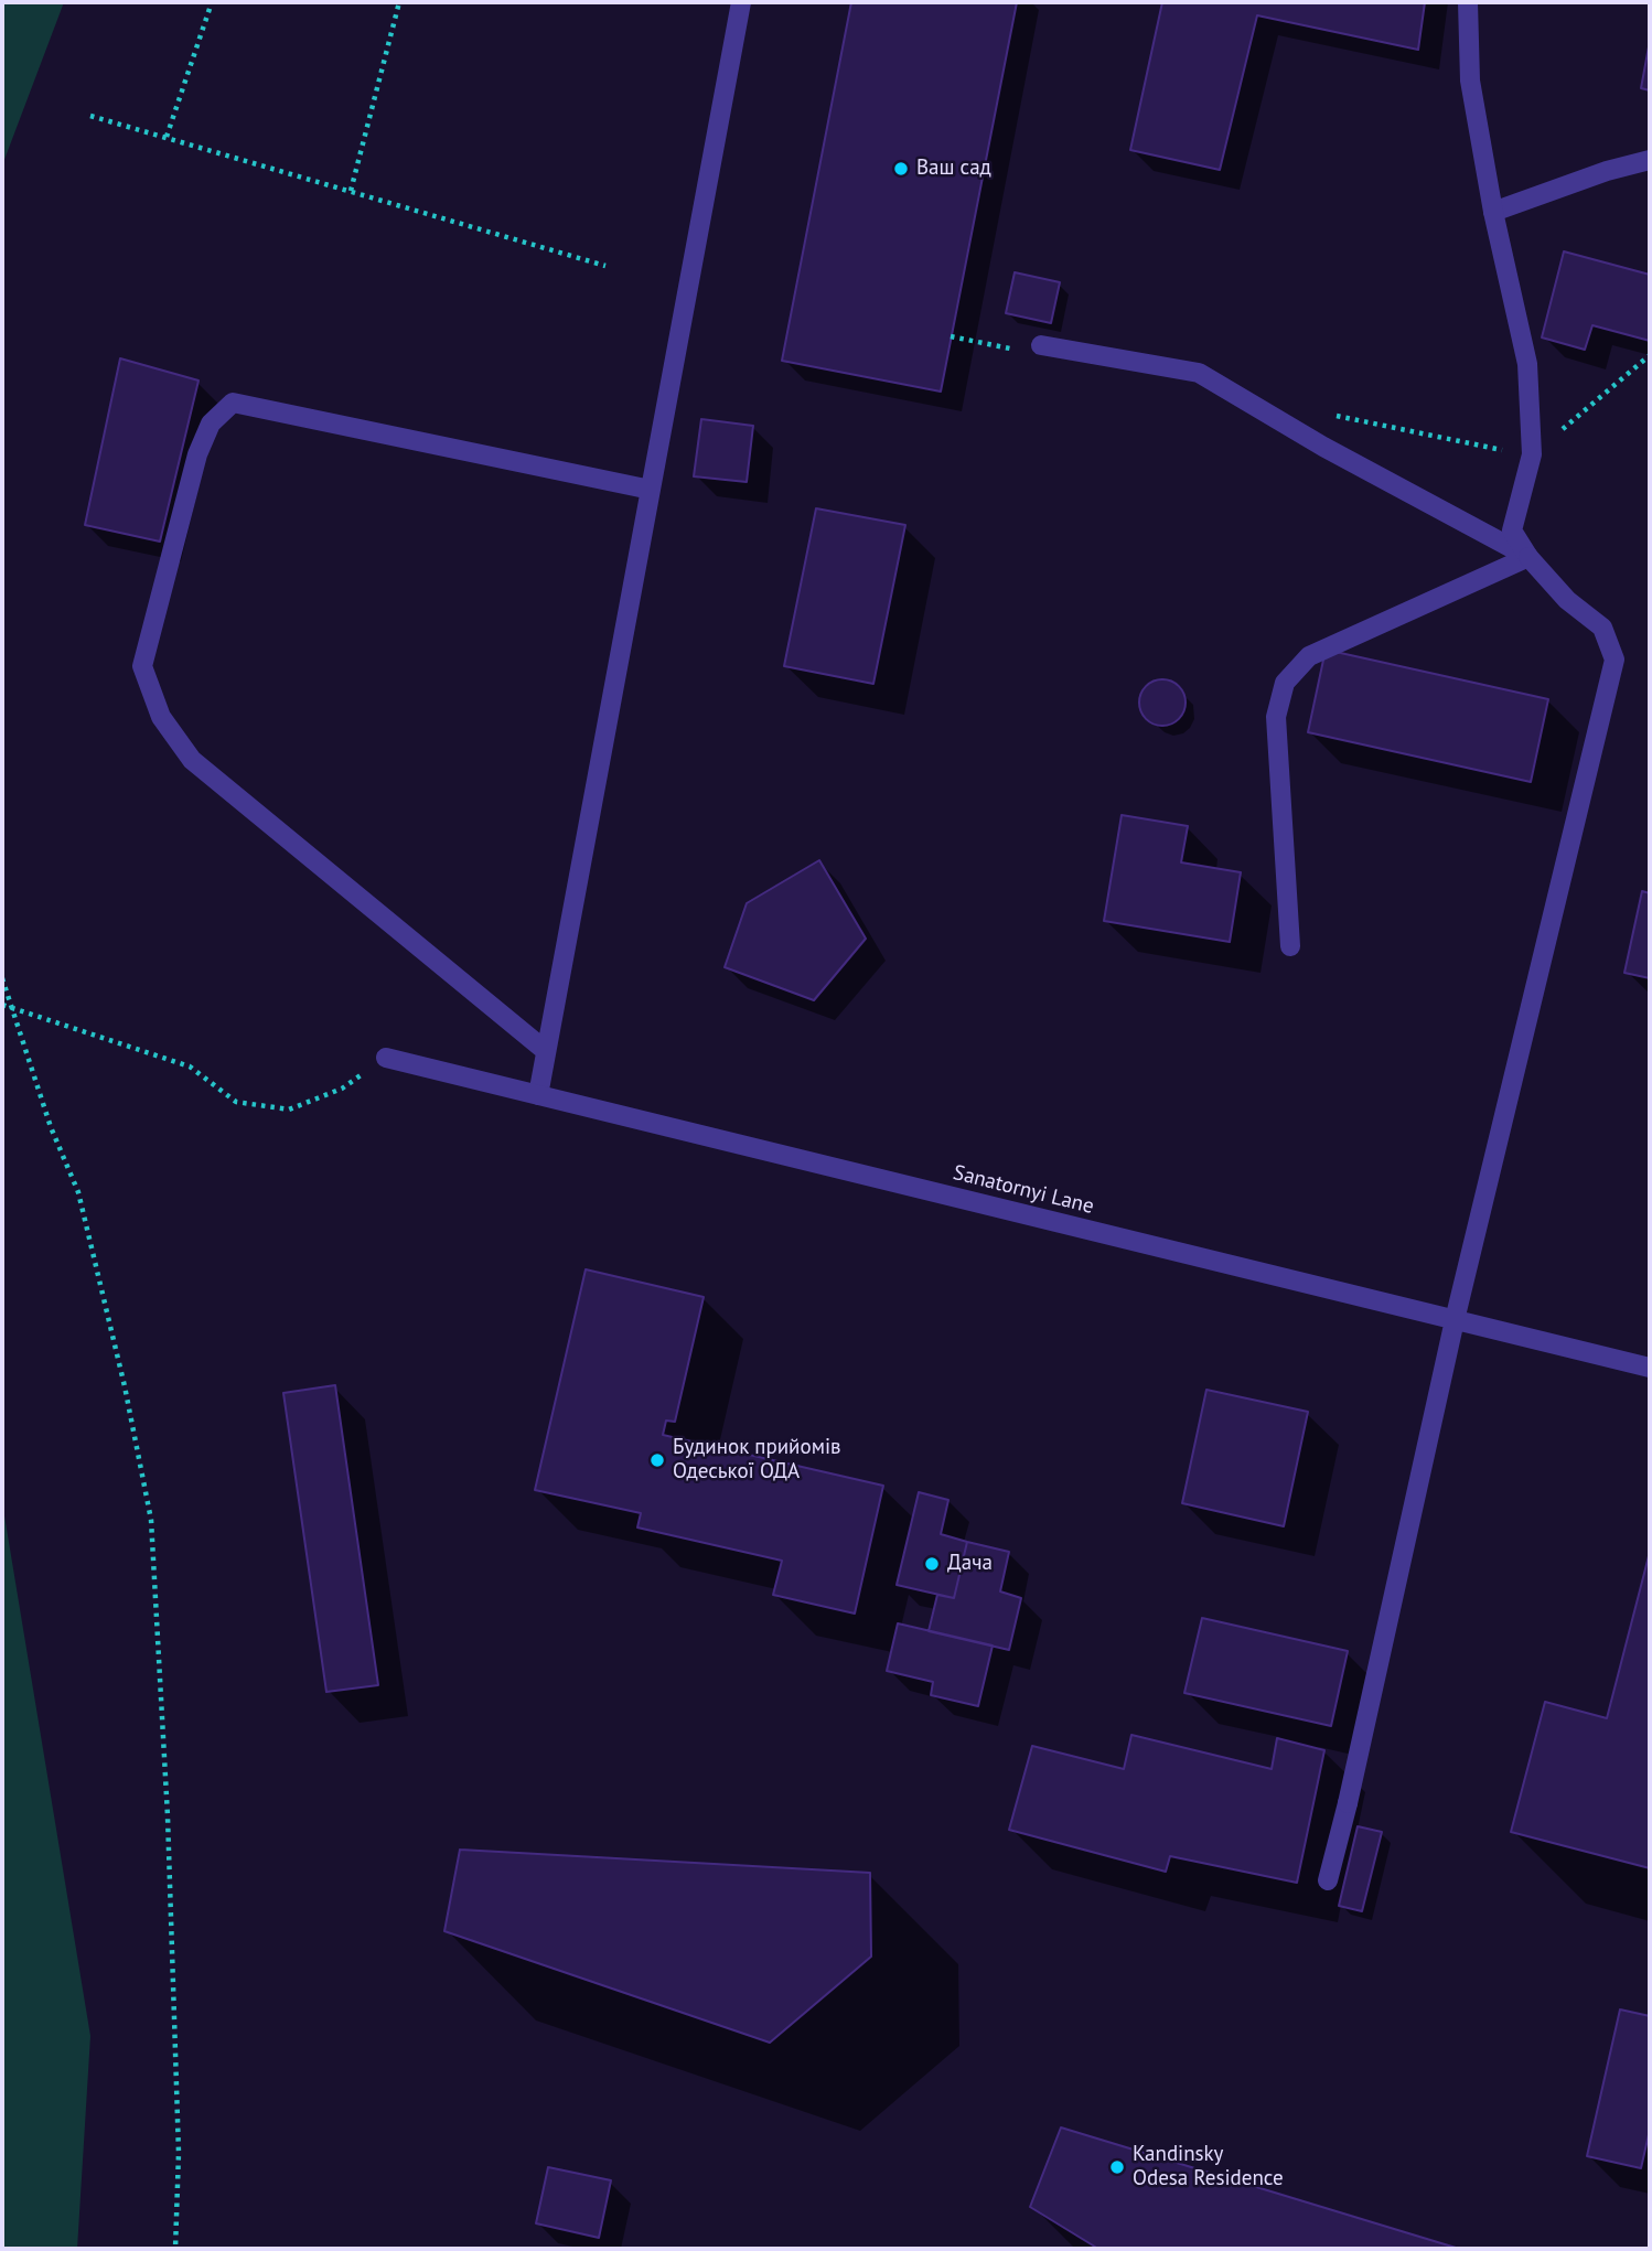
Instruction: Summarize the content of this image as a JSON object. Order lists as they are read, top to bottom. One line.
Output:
{"streets":{"street":["Sanatornyi Lane"]},"places":["Ваш сад","Будинок прийомів Одеської ОДА","Дача","Kandinsky Odesa Residence"]}
